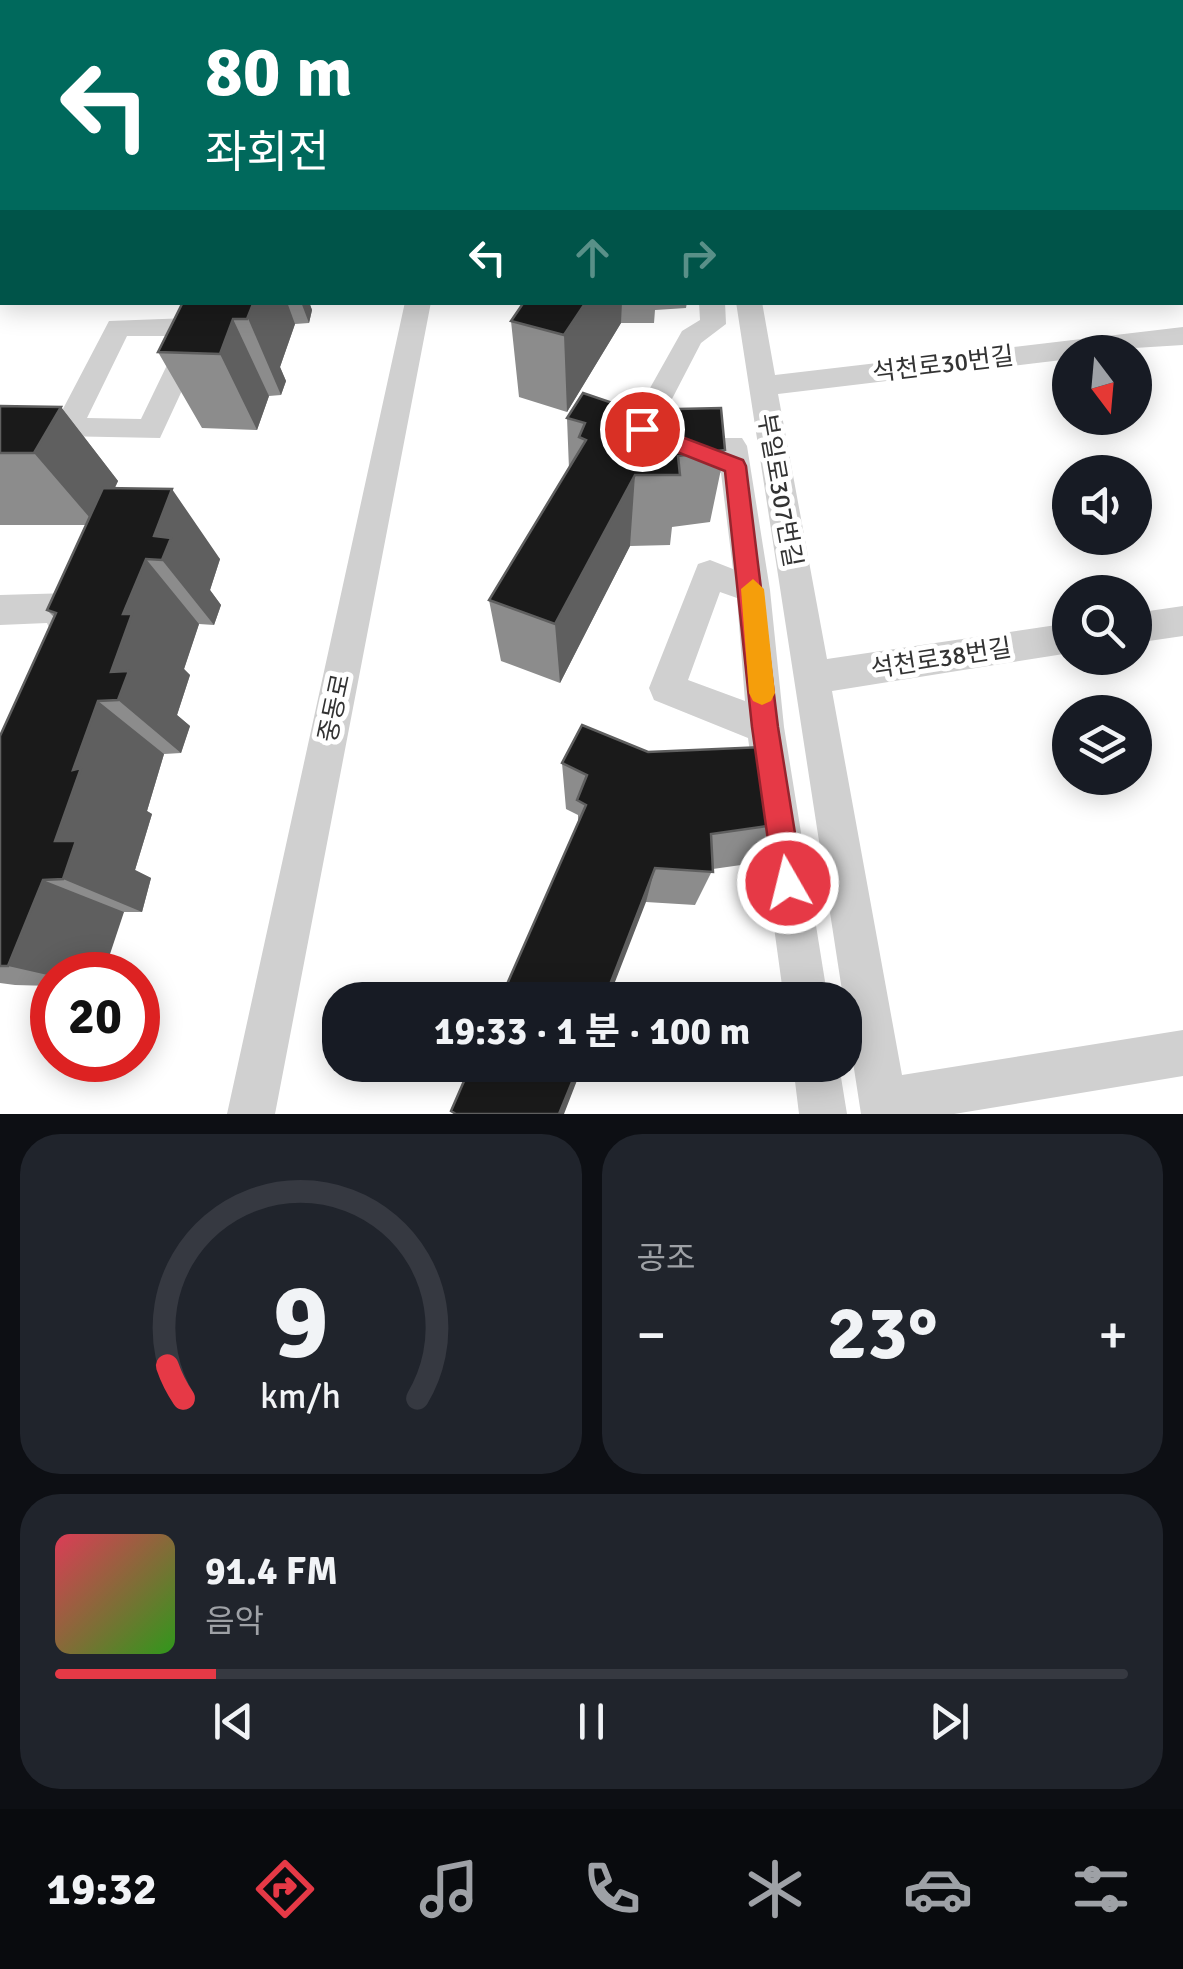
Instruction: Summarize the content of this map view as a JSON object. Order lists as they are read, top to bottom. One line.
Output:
{"streets":{"street":["석천로30번길","부일로307번길","석천로38번길","중동로"]},"crossings":[["석천로30번길","부일로307번길"],["부일로307번길","석천로38번길"]],"north":"bottom","page":{"turn":["80 m","좌회전"],"limit":"20","trip":"19:33 · 1 분 · 100 m","tile":"공조","heat":["−","23°","+"],"song":["91.4 FM","음악"],"tabs":"19:32","gauge":["9","km/h"]}}
